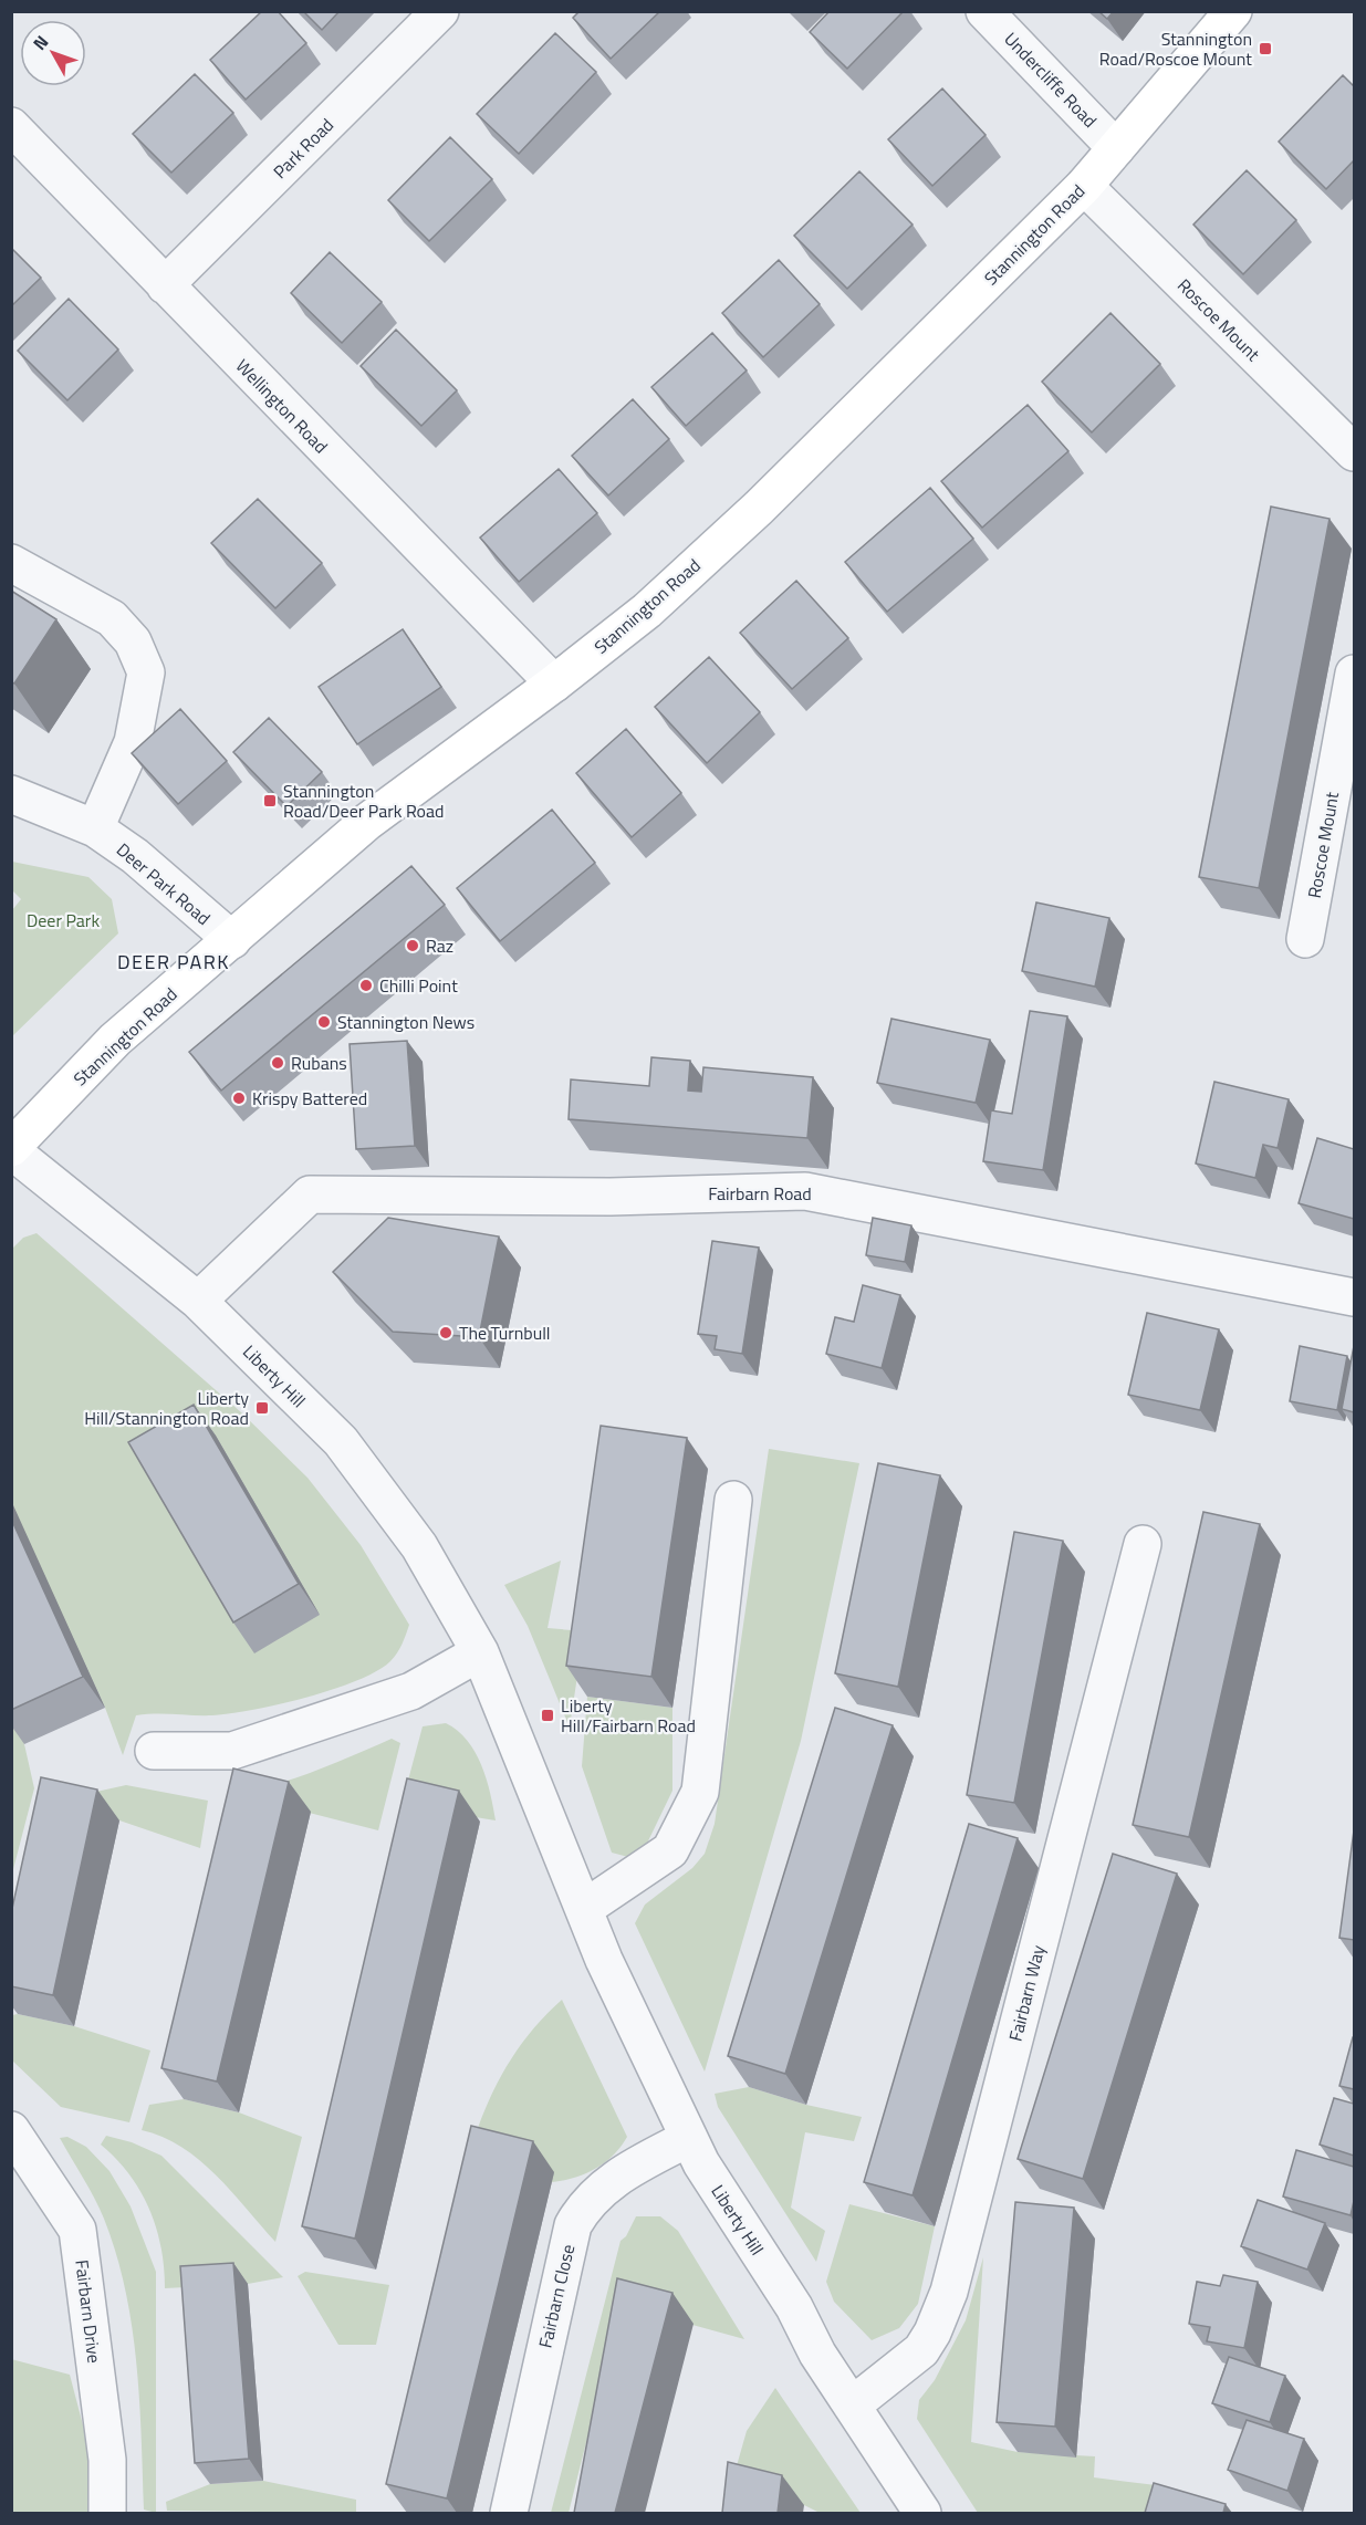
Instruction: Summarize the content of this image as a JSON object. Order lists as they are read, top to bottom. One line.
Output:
{"streets":{"main road":["Stannington Road"],"street":["Undercliffe Road","Park Road","Roscoe Mount","Wellington Road","Deer Park Road","Fairbarn Road","Liberty Hill","Fairbarn Way","Fairbarn Close","Fairbarn Drive"]},"crossings":[["Undercliffe Road","Stannington Road"],["Park Road","Wellington Road"],["Stannington Road","Roscoe Mount"],["Stannington Road","Wellington Road"],["Stannington Road","Deer Park Road"],["Stannington Road","Liberty Hill"],["Fairbarn Road","Liberty Hill"],["Liberty Hill","Fairbarn Way"],["Liberty Hill","Fairbarn Close"]],"districts":["DEER PARK"],"parks":["Deer Park"],"places":{"transit":["Stannington Road/Roscoe Mount","Stannington Road/Deer Park Road","Liberty Hill/Stannington Road","Liberty Hill/Fairbarn Road"],"other":["Raz","Chilli Point","Stannington News","Rubans","Krispy Battered","The Turnbull"]},"north":"top left"}
